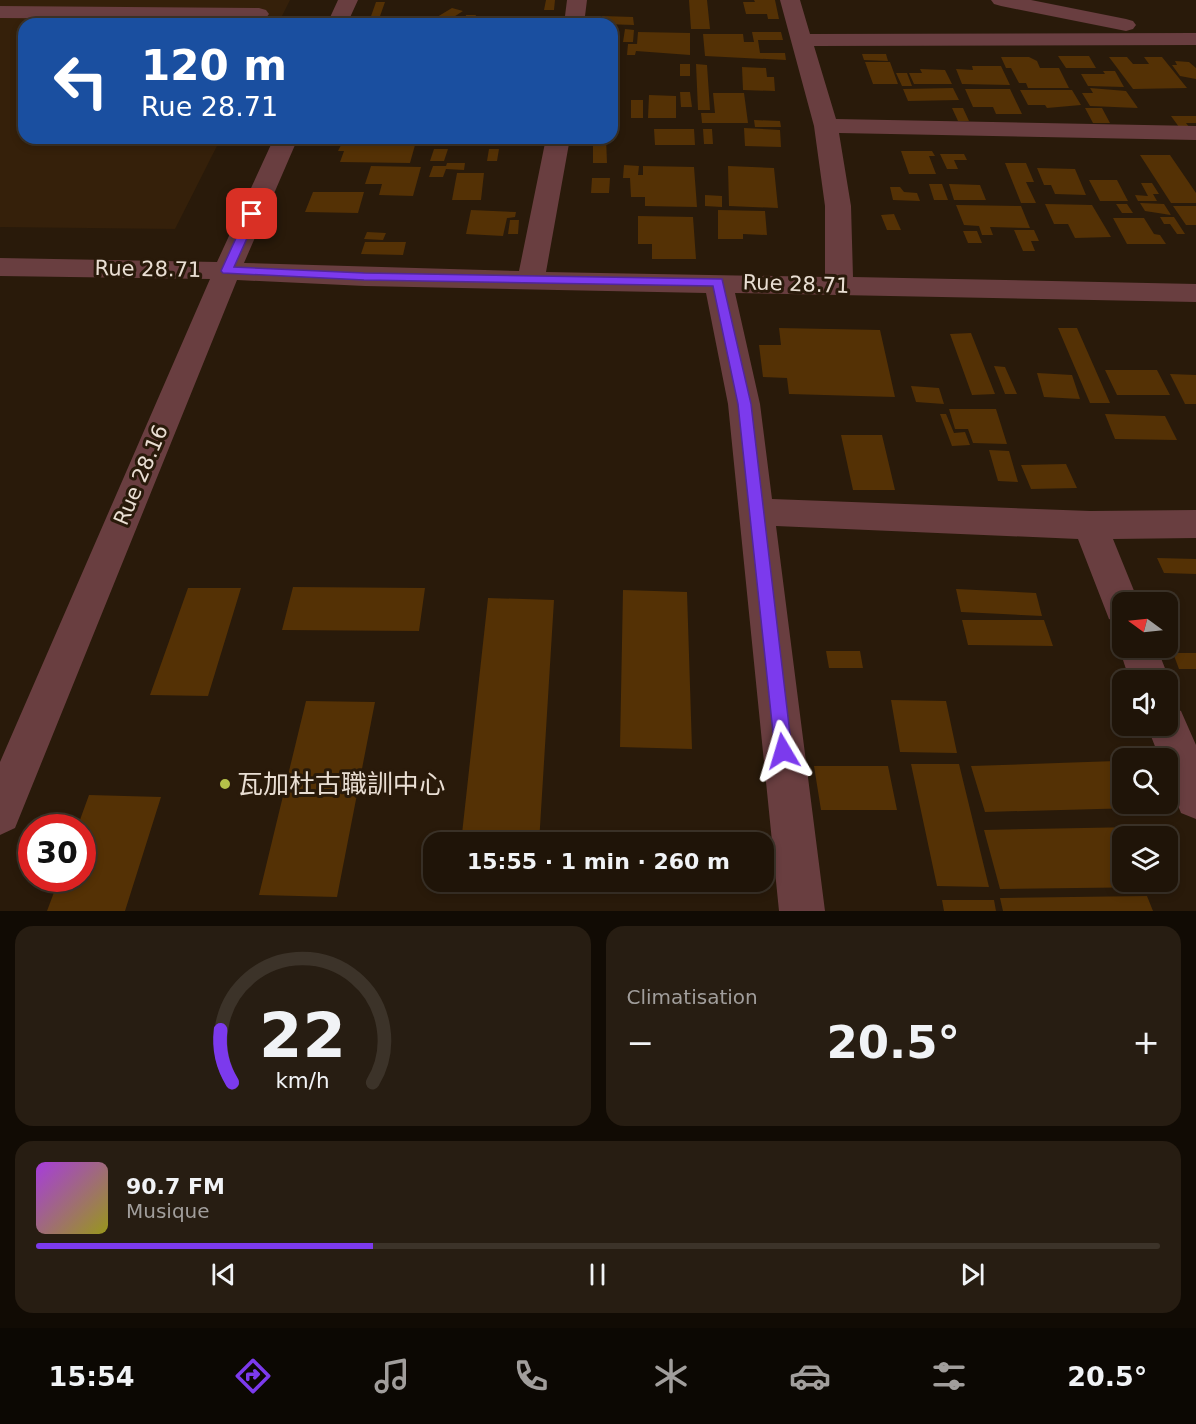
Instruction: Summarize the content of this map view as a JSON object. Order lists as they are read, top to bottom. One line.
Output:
{"streets":{"street":["Rue 28.71","Rue 28.16"]},"crossings":[["Rue 28.71","Rue 28.16"]],"places":["瓦加杜古職訓中心"],"north":"left","page":{"turn":["120 m","Rue 28.71"],"limit":"30","trip":"15:55 · 1 min · 260 m","tile":"Climatisation","heat":["−","20.5°","+"],"song":["90.7 FM","Musique"],"tabs":["15:54","20.5°"],"gauge":["22","km/h"]}}
